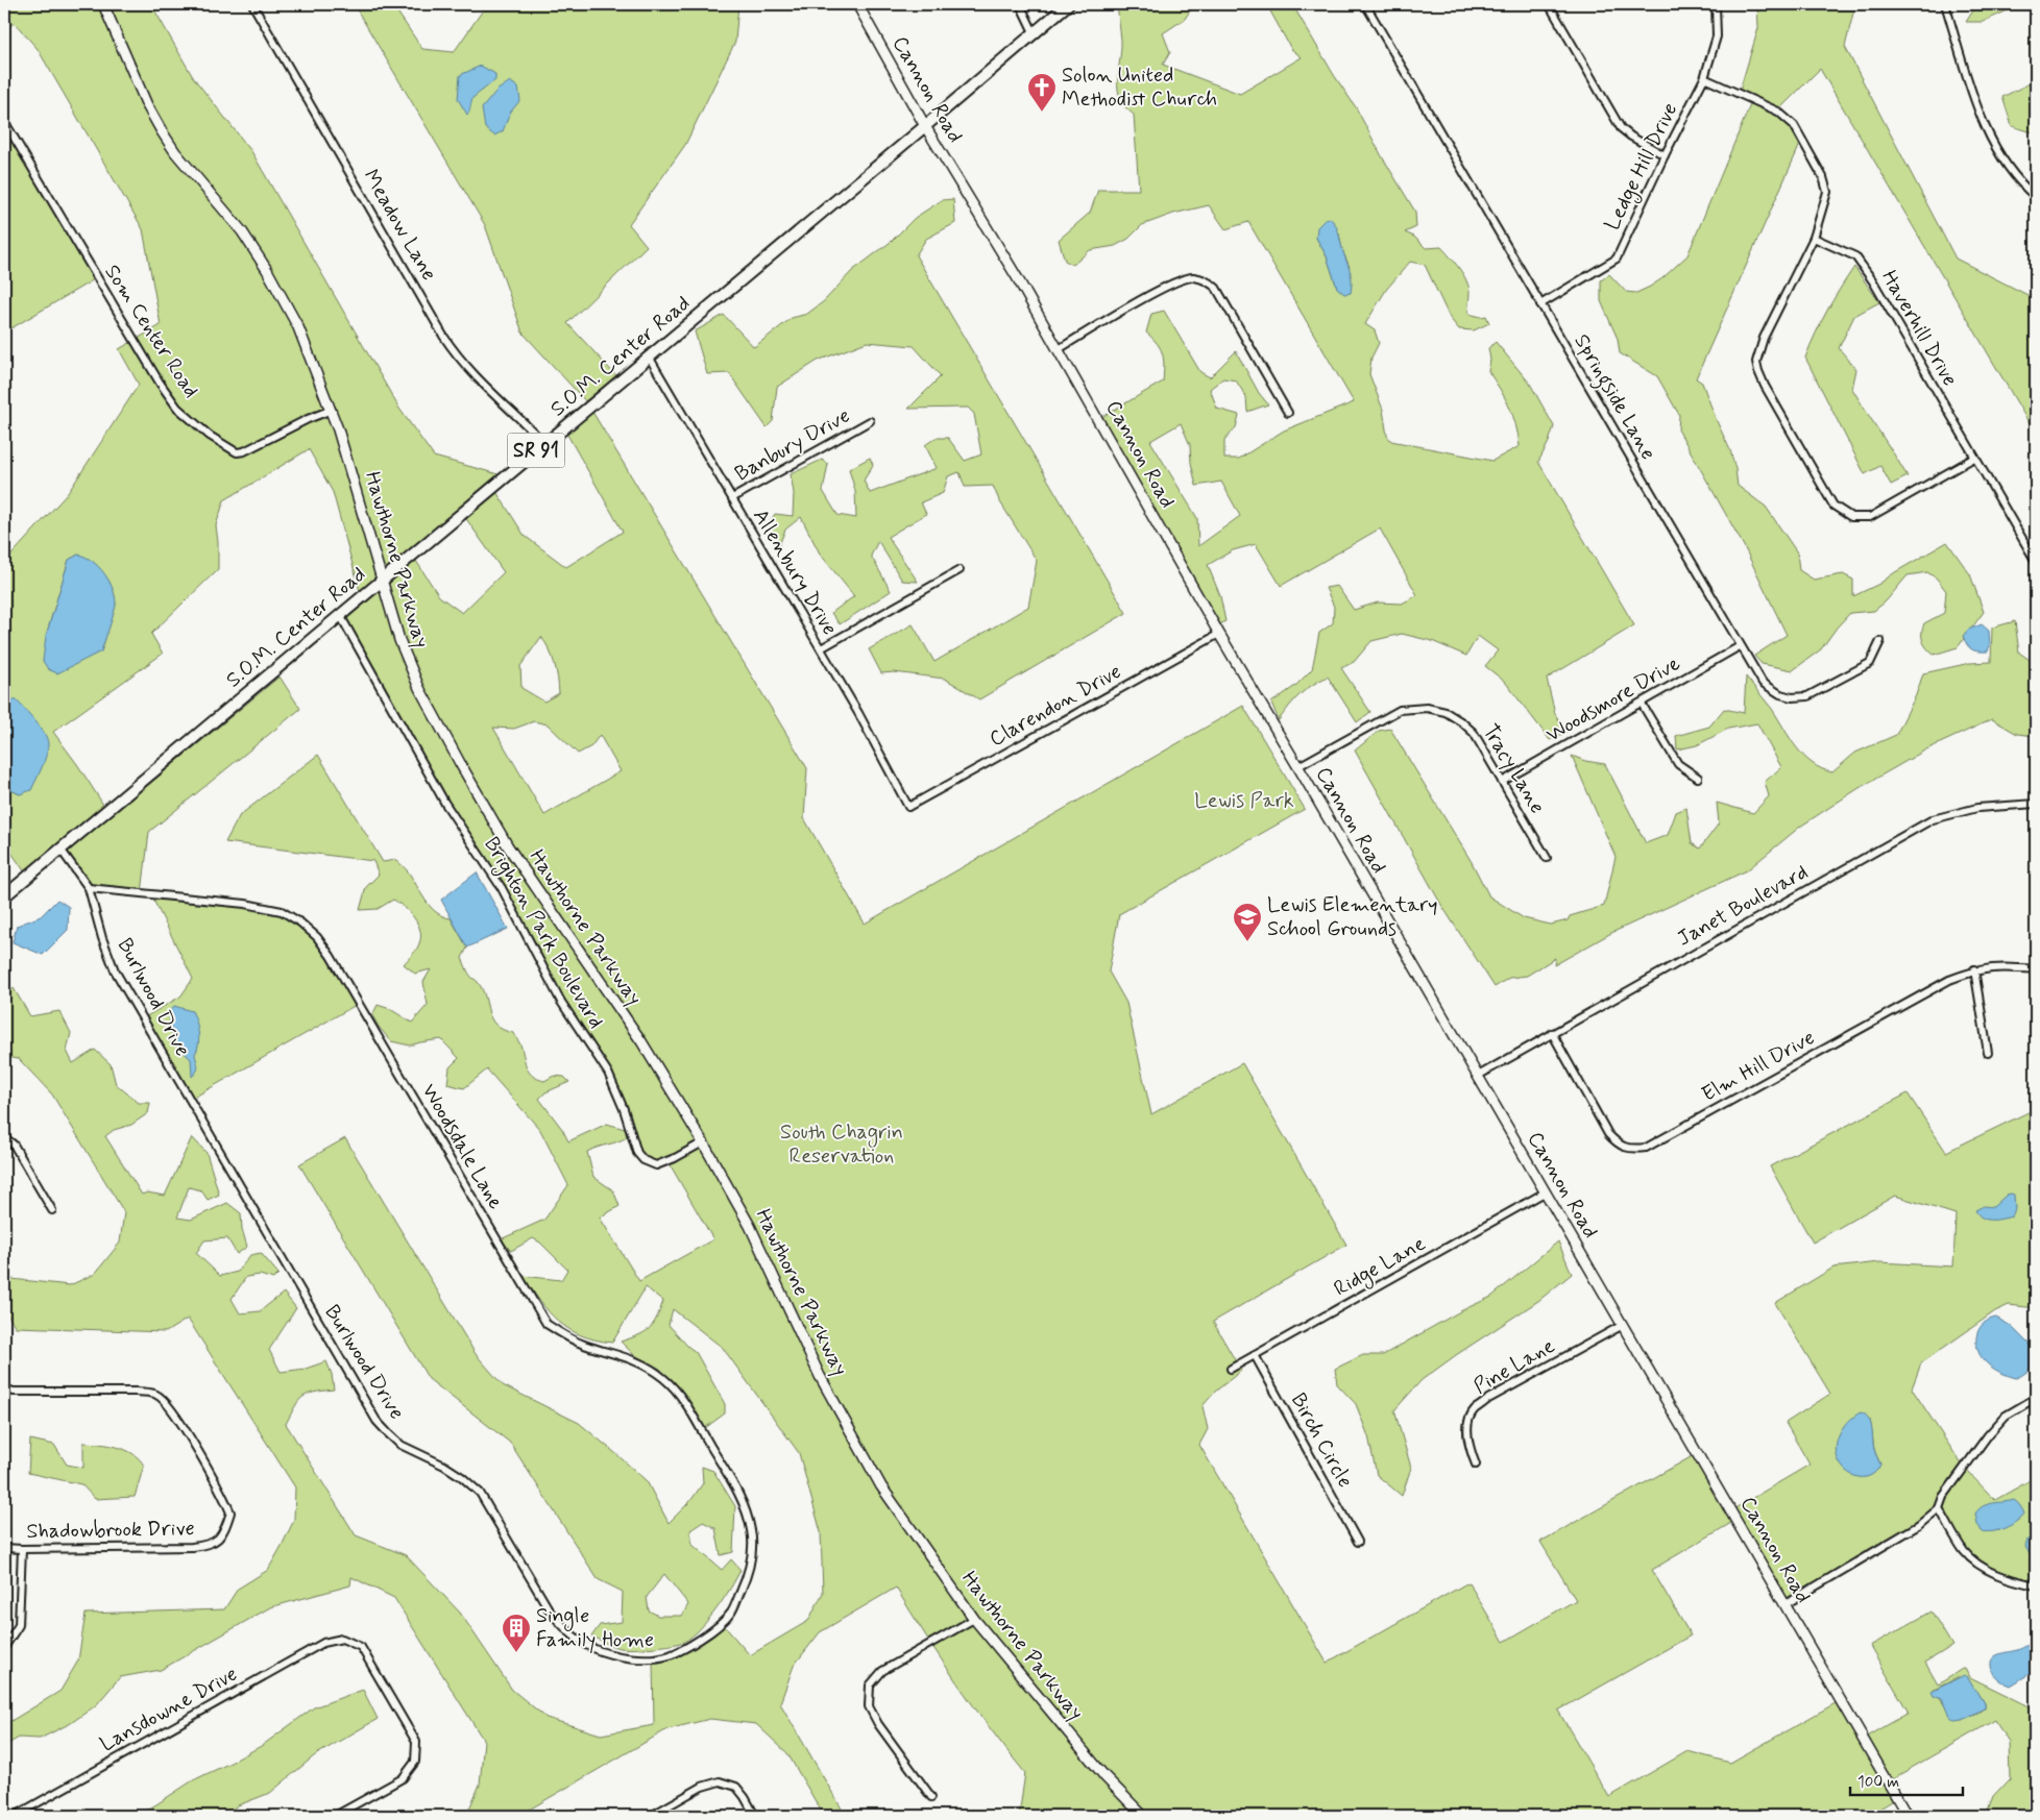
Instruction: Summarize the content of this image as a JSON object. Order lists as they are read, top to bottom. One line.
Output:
{"streets":{"main road":["S.O.M. Center Road","SR 91"],"street":["Cannon Road","Ledge Hill Drive","Meadow Lane","Haverhill Drive","Som Center Road","Springside Lane","Banbury Drive","Hawthorne Parkway","Allenbury Drive","Woodsmore Drive","Clarendon Drive","Tracy Lane","Janet Boulevard","Brighton Park Boulevard","Burlwood Drive","Elm Hill Drive","Woodsdale Lane","Ridge Lane","Pine Lane","Birch Circle","Shadowbrook Drive","Lansdowne Drive"]},"crossings":[["Cannon Road","S.O.M. Center Road"],["Cannon Road","Clarendon Drive"],["Cannon Road","Tracy Lane"],["Cannon Road","Janet Boulevard"],["Cannon Road","Ridge Lane"],["Cannon Road","Pine Lane"],["Ledge Hill Drive","Springside Lane"],["Meadow Lane","S.O.M. Center Road"],["Som Center Road","Hawthorne Parkway"],["S.O.M. Center Road","Hawthorne Parkway"],["S.O.M. Center Road","Allenbury Drive"],["S.O.M. Center Road","Brighton Park Boulevard"],["Springside Lane","Woodsmore Drive"],["Banbury Drive","Allenbury Drive"],["Hawthorne Parkway","Brighton Park Boulevard"],["Allenbury Drive","Clarendon Drive"],["Woodsmore Drive","Tracy Lane"],["Janet Boulevard","Elm Hill Drive"],["Burlwood Drive","Woodsdale Lane"],["Ridge Lane","Birch Circle"]],"parks":["Lewis Park","South Chagrin Reservation"],"places":{"church":["Solon United Methodist Church"],"school or university":["Lewis Elementary School Grounds"],"building":["Single Family Home"]},"scale_bar":"100 m"}
